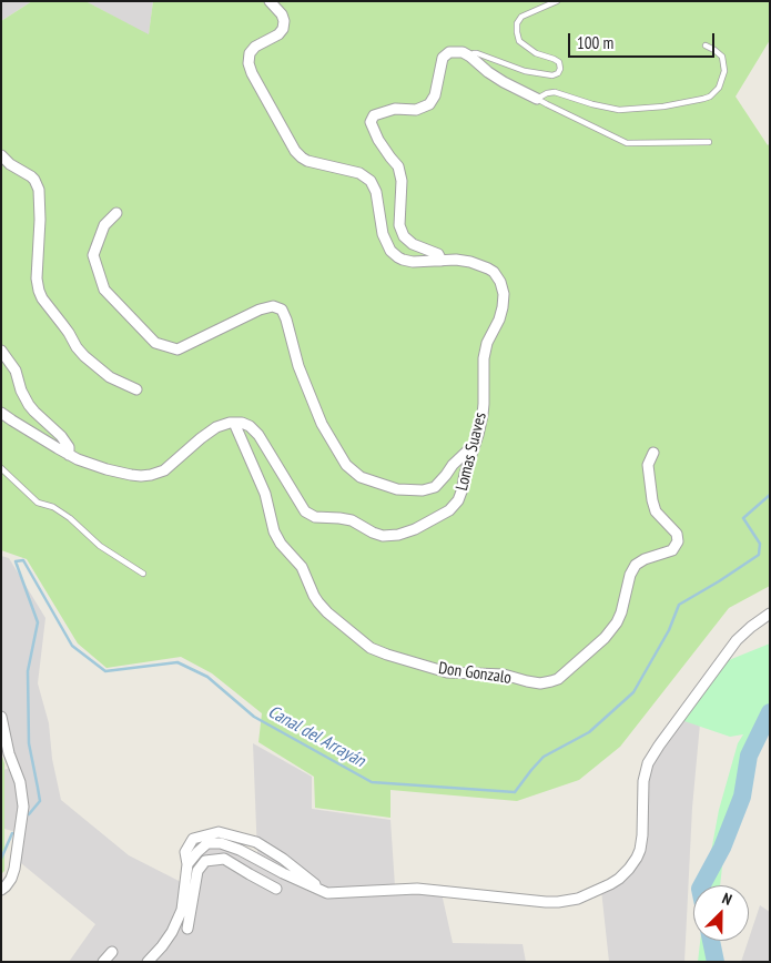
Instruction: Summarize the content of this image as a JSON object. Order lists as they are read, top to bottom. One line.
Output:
{"streets":{"street":["Lomas Suaves","Don Gonzalo"]},"crossings":[["Lomas Suaves","Don Gonzalo"]],"water":["Canal del Arrayán"],"scale_bar":"100 m","north":"top right"}
